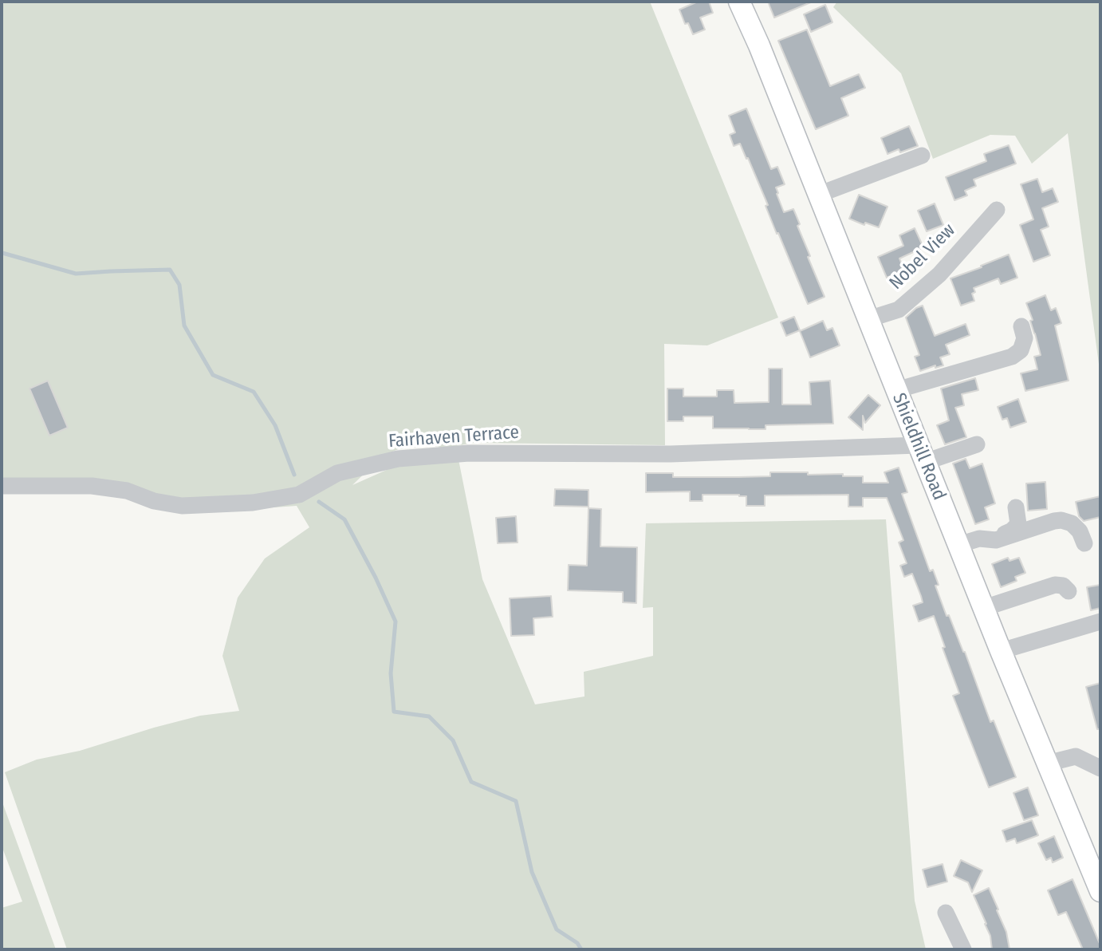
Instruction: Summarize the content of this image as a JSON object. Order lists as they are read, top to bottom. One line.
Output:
{"streets":{"main road":["Shieldhill Road"],"street":["Nobel View","Fairhaven Terrace"]},"crossings":[["Nobel View","Shieldhill Road"],["Fairhaven Terrace","Shieldhill Road"]]}
